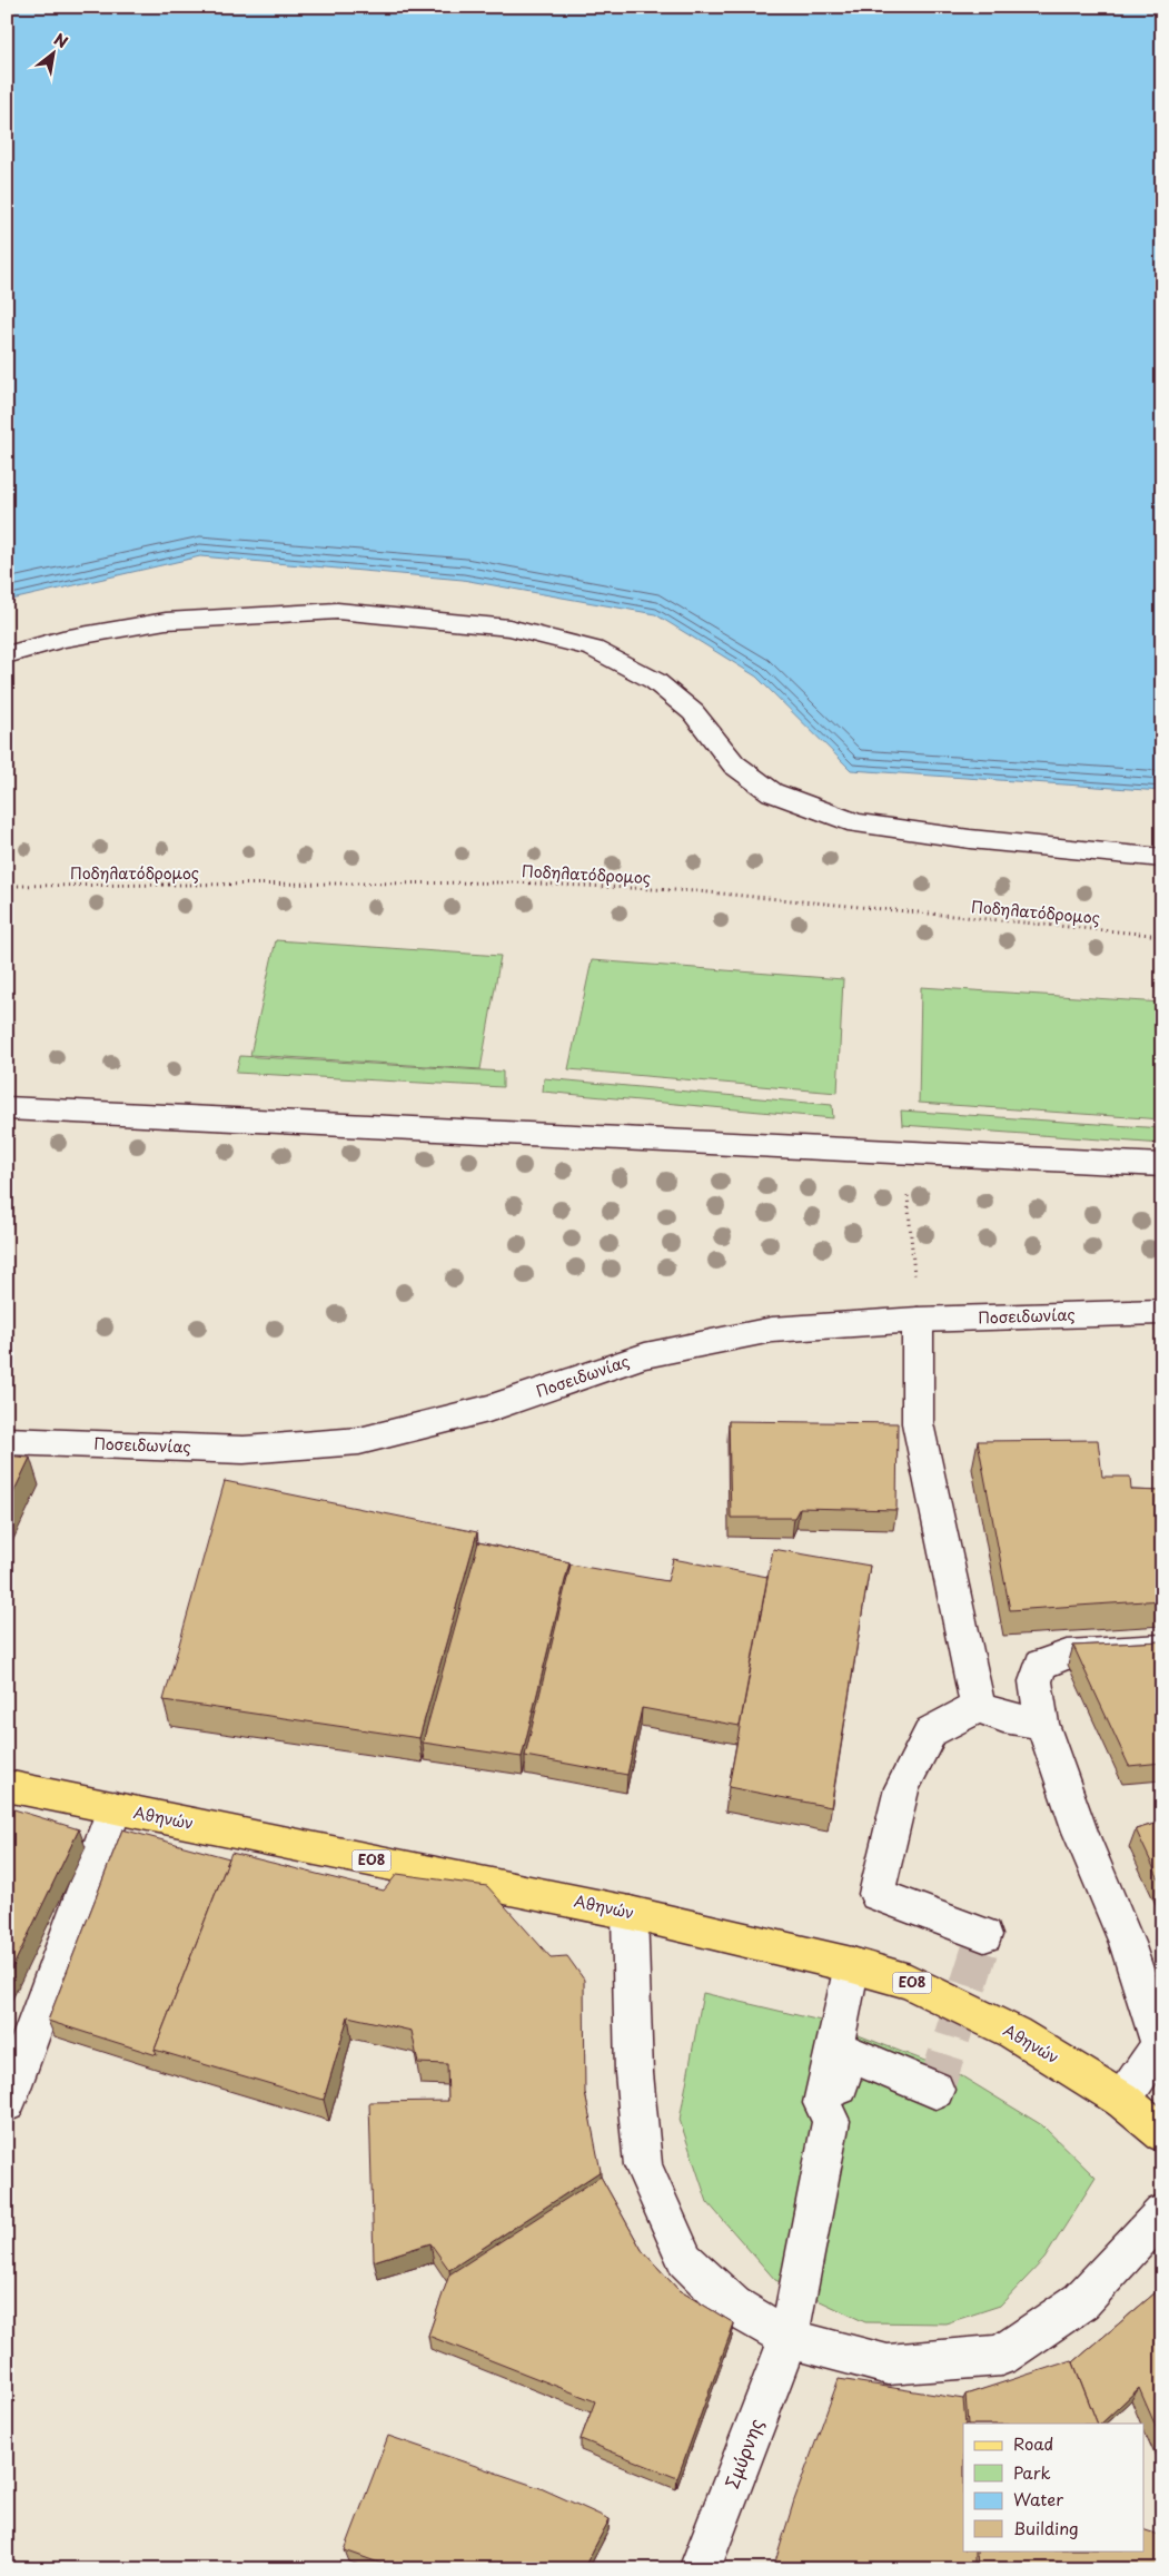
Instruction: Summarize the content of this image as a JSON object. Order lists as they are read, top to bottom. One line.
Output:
{"streets":{"main road":["Αθηνών","ΕΟ8"],"street":["Ποσειδωνίας","Σμύρνης"],"path":["Ποδηλατόδρομος"]},"legend":["Road","Park","Water","Building"],"north":"top right"}
